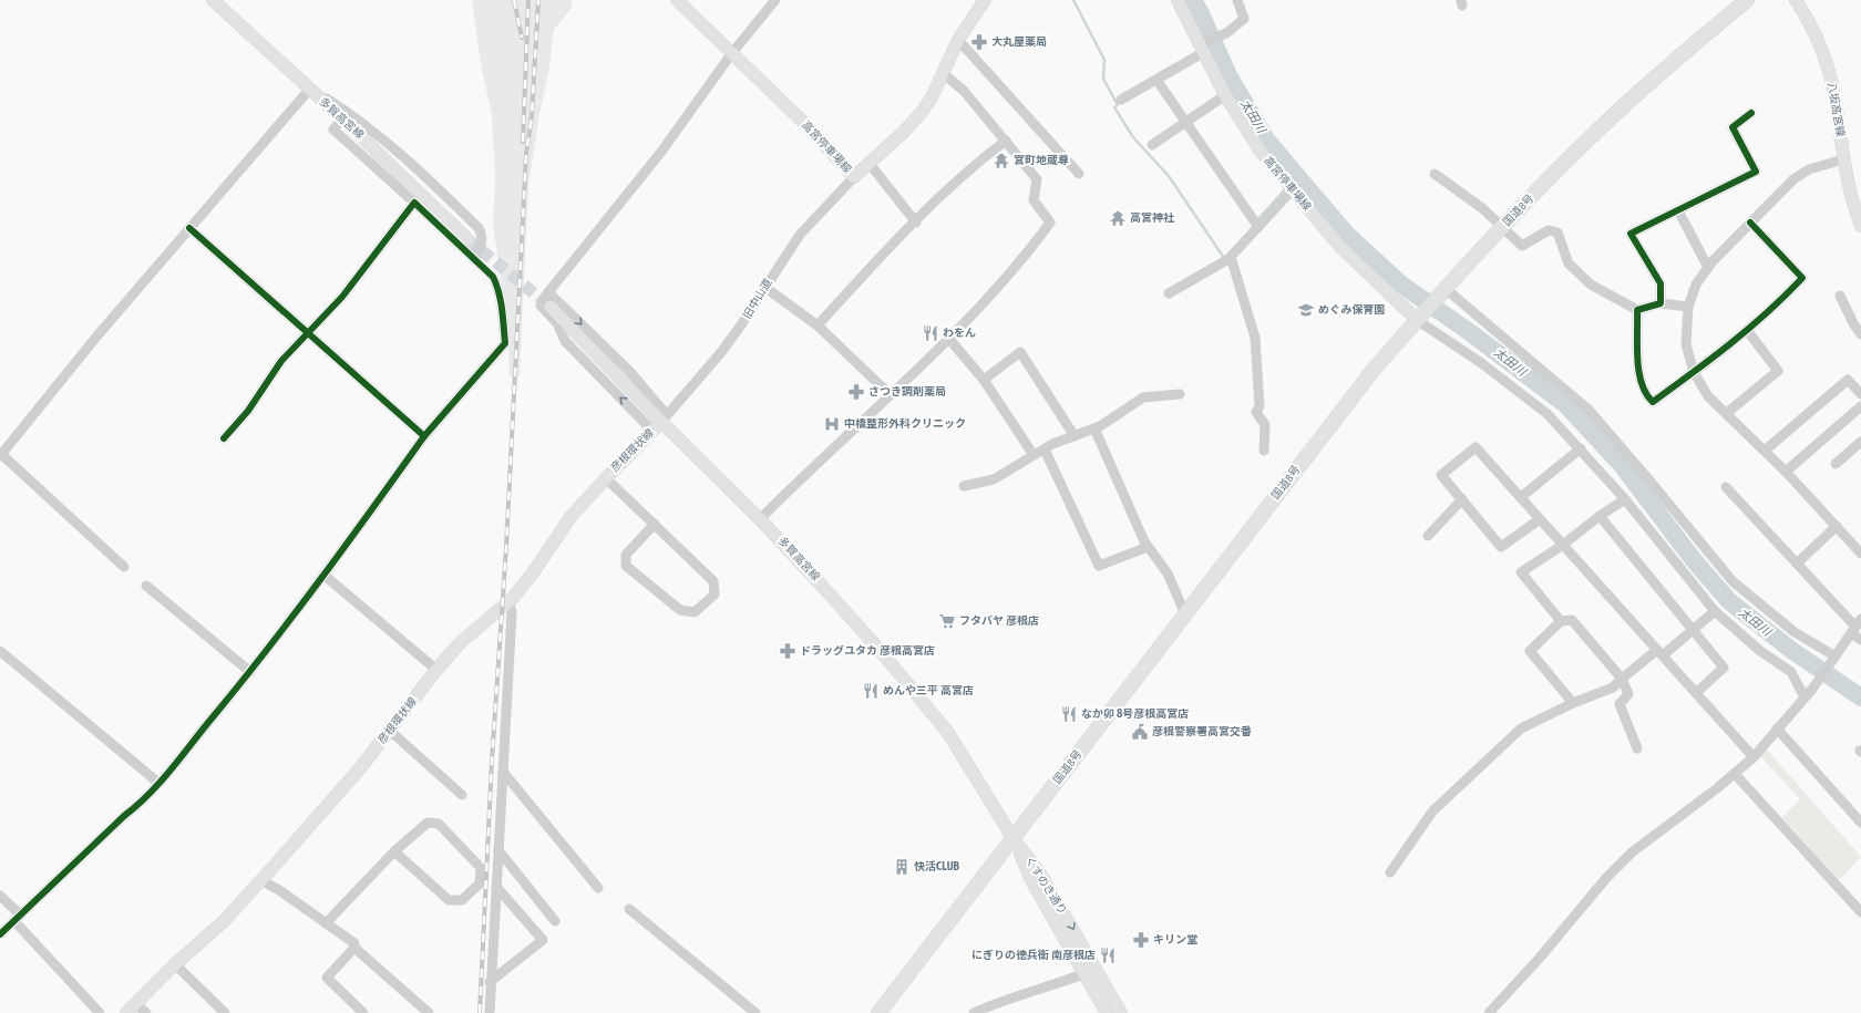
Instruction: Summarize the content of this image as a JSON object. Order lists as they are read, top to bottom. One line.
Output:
{"streets":{"highway":["国道8号"],"main road":["八坂高宮線","多賀高宮線","高宮停車場線","彦根環状線","くすのき通り"],"street":["旧中山道"]},"crossings":[["多賀高宮線","国道8号"],["多賀高宮線","旧中山道"],["多賀高宮線","彦根環状線"],["多賀高宮線","くすのき通り"],["高宮停車場線","国道8号"],["高宮停車場線","旧中山道"],["国道8号","くすのき通り"],["旧中山道","彦根環状線"]],"water":["太田川"],"places":{"pharmacy":["大丸屋薬局","さつき調剤薬局","ドラッグユタカ 彦根高宮店","キリン堂"],"temple":["宮町地蔵尊","高宮神社"],"school or university":["めぐみ保育園"],"restaurant":["わをん","めんや三平 高宮店","なか卯 8号彦根高宮店","にぎりの徳兵衛 南彦根店"],"hospital":["中橋整形外科クリニック"],"supermarket":["フタバヤ 彦根店"],"public building":["彦根警察署高宮交番"],"building":["快活CLUB"]}}
